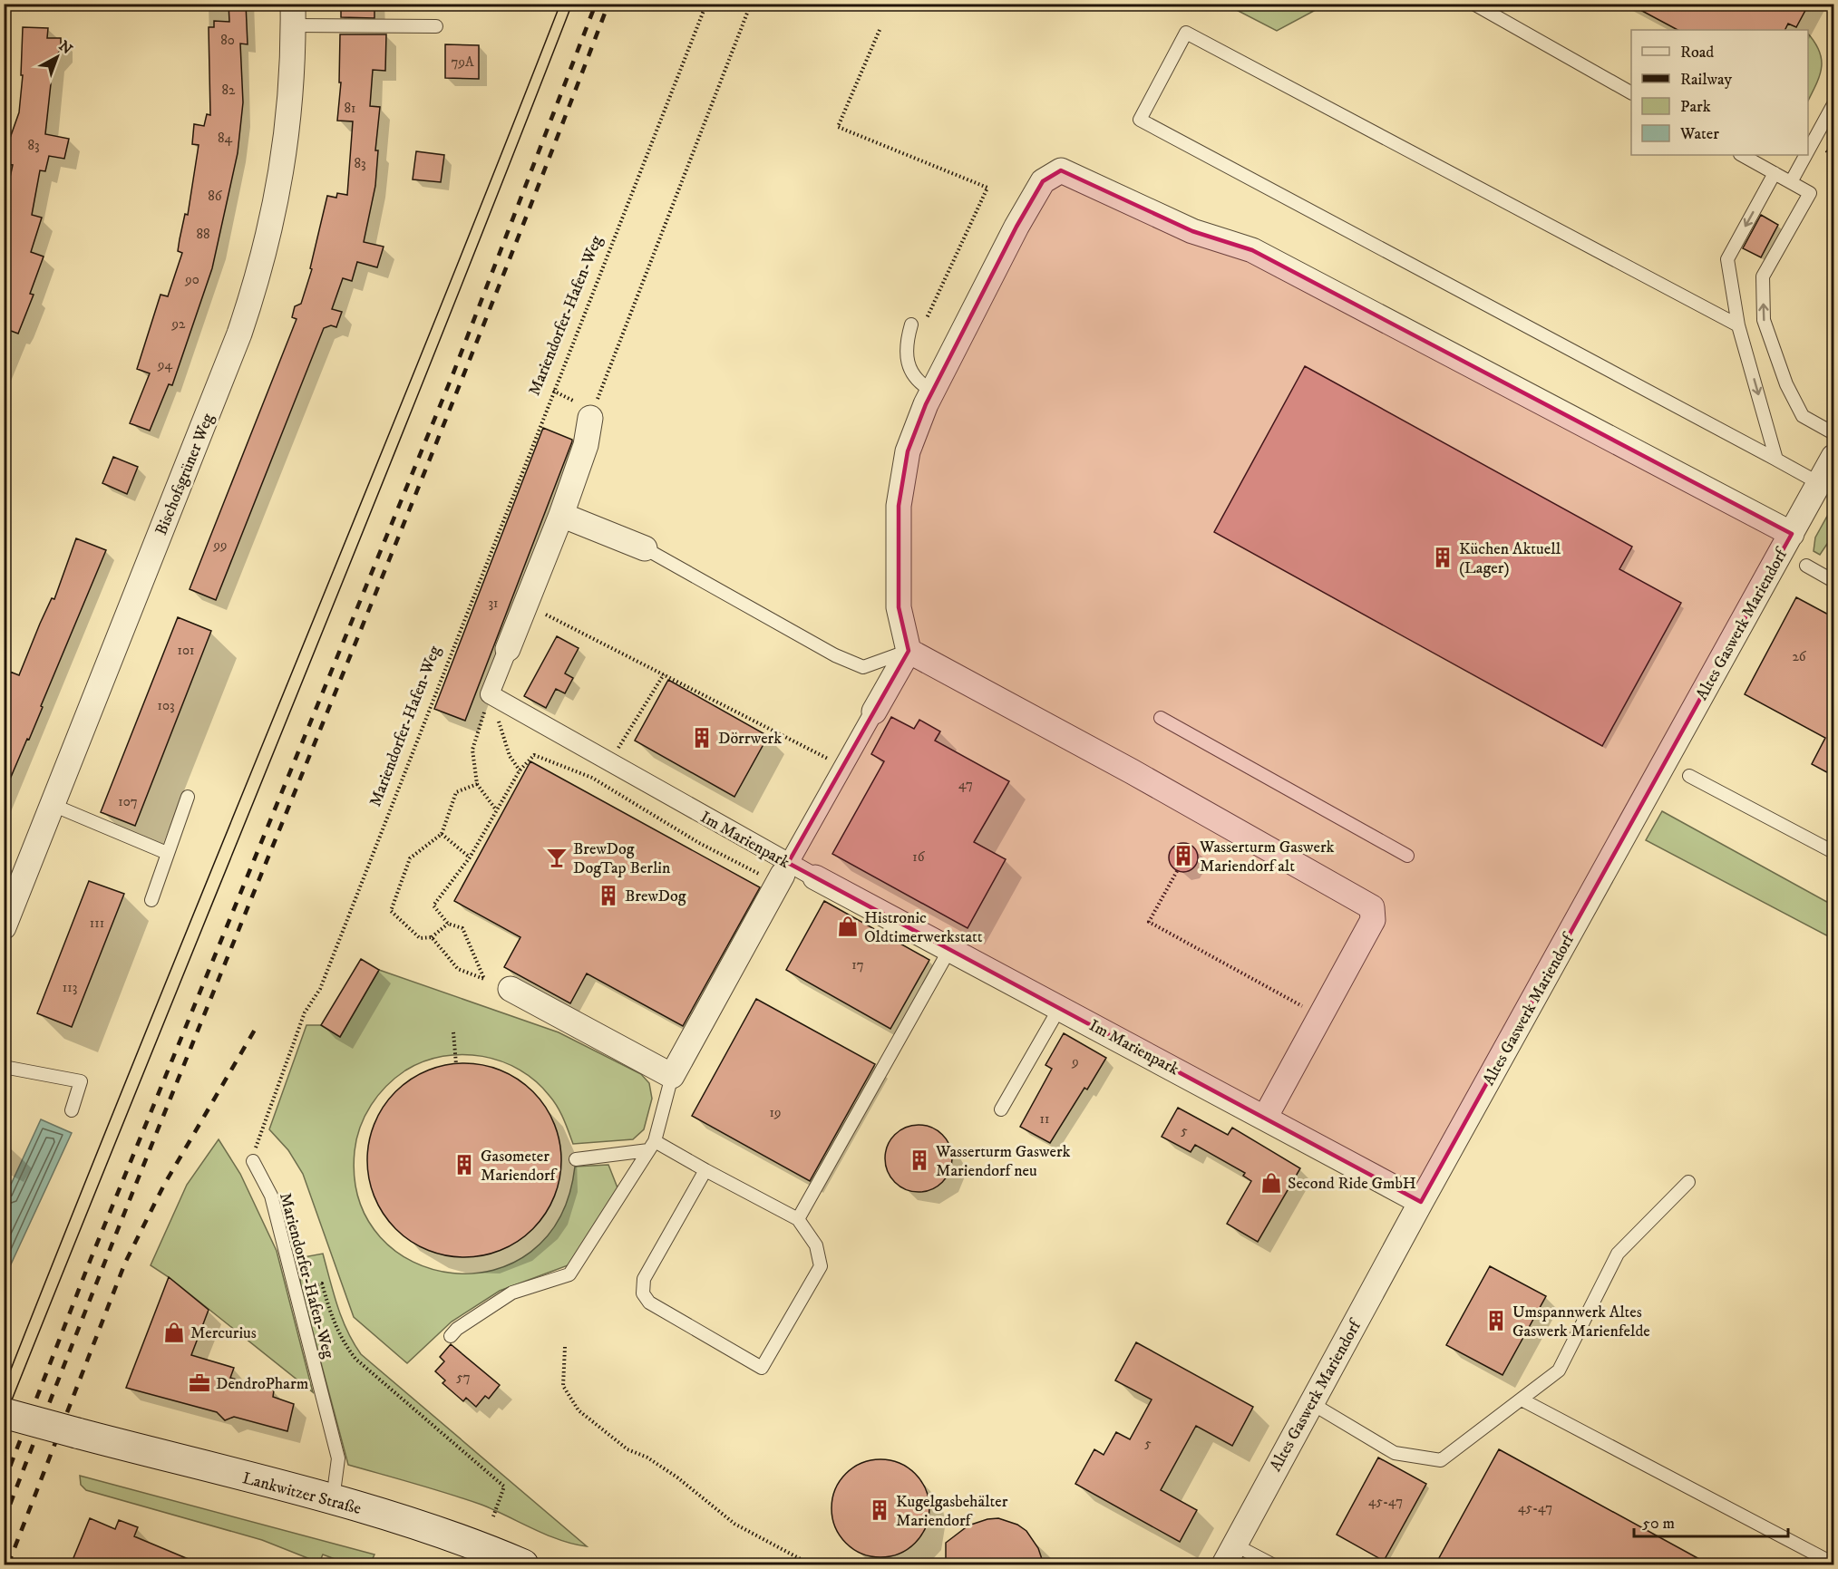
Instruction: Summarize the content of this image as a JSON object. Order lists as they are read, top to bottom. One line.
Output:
{"streets":{"main road":["Lankwitzer Straße"],"street":["Bischofsgrüner Weg","Altes Gaswerk Mariendorf","Im Marienpark"],"lane":["Mariendorfer-Hafen-Weg"]},"crossings":[["Mariendorfer-Hafen-Weg","Lankwitzer Straße"],["Altes Gaswerk Mariendorf","Im Marienpark"]],"places":{"building":["Küchen Aktuell (Lager)","Dörrwerk","Wasserturm Gaswerk Mariendorf alt","BrewDog","Wasserturm Gaswerk Mariendorf neu","Gasometer Mariendorf","Umspannwerk Altes Gaswerk Marienfelde","Kugelgasbehälter Mariendorf"],"bar":["BrewDog DogTap Berlin"],"shop":["Histronic Oldtimerwerkstatt","Second Ride GmbH","Mercurius"],"office":["DendroPharm"]},"house_numbers":["80","79A","82","81","84","83","83","86","88","90","92","94","99","31","101","26","103","47","107","16","111","17","113","9","19","11","5","57","5","45-47","45-47"],"legend":["Road","Railway","Park","Water"],"scale_bar":"50 m","north":"top right"}
